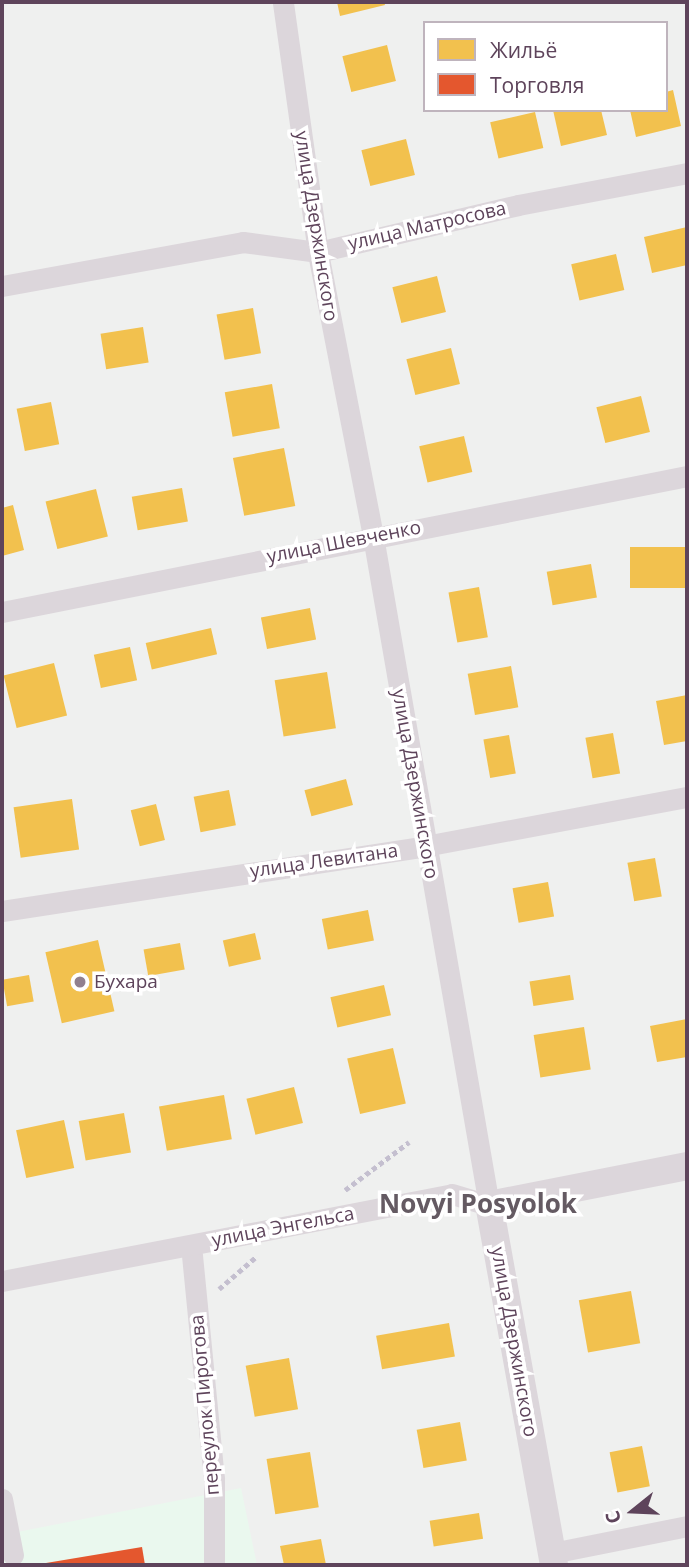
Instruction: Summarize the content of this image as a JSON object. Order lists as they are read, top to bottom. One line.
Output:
{"streets":{"street":["улица Дзержинского","улица Матросова","улица Шевченко","улица Левитана","улица Энгельса","переулок Пирогова"]},"crossings":[["улица Дзержинского","улица Матросова"],["улица Дзержинского","улица Шевченко"],["улица Дзержинского","улица Левитана"],["улица Дзержинского","улица Энгельса"],["улица Энгельса","переулок Пирогова"]],"districts":["Novyi Posyolok"],"places":["Бухара"],"legend":["Жильё","Торговля"],"north":"left"}
